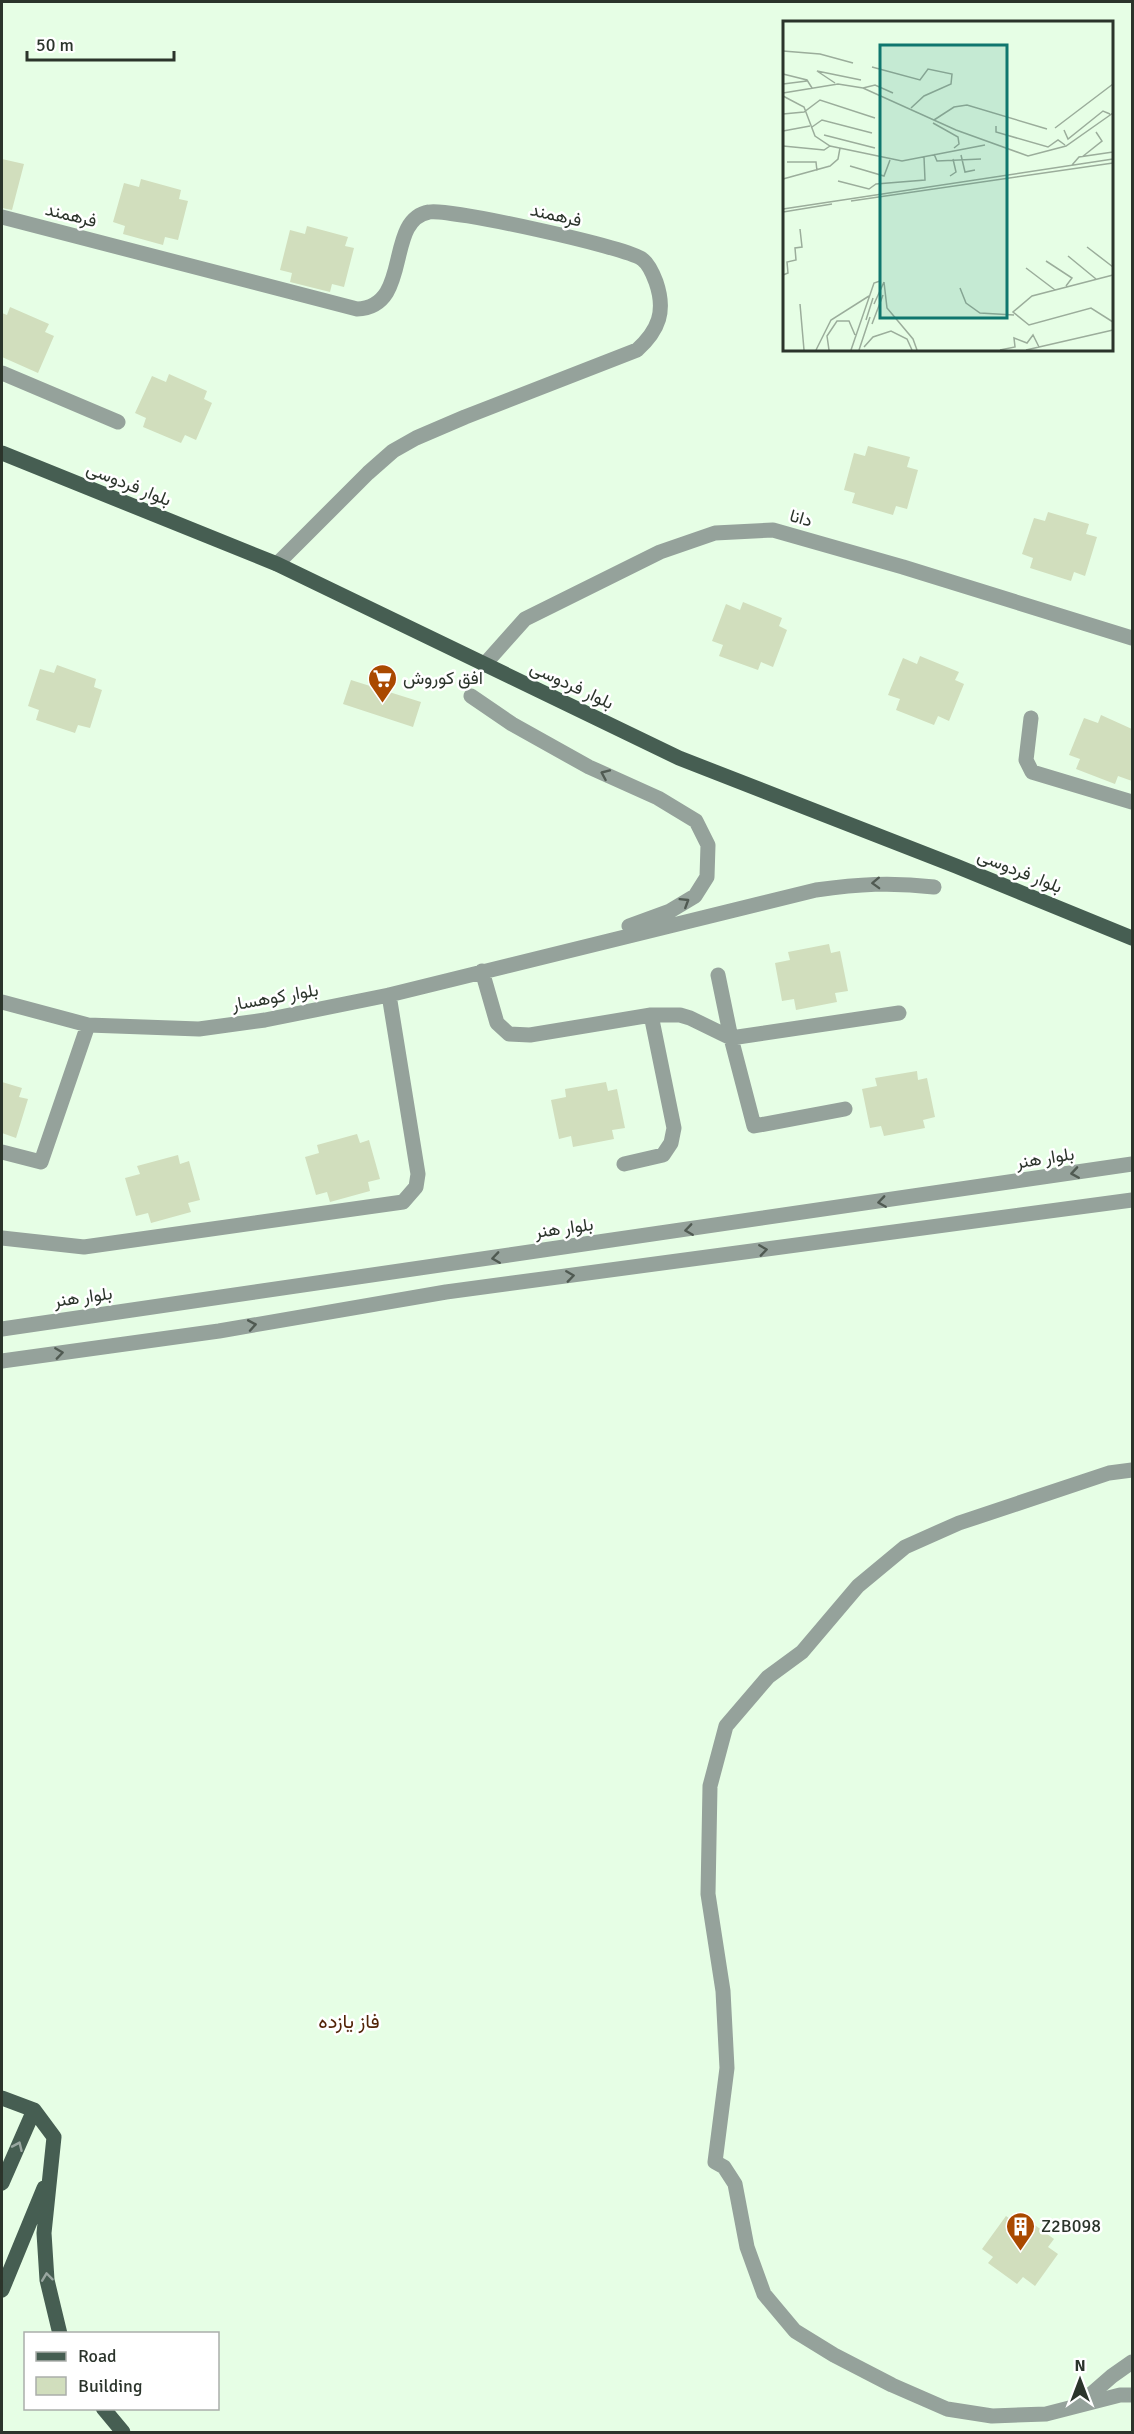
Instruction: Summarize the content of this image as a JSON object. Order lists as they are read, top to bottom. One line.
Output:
{"streets":{"main road":["بلوار فردوسی"],"street":["فرهمند","دانا","بلوار کوهسار","بلوار هنر"]},"crossings":[["فرهمند","بلوار فردوسی"],["بلوار فردوسی","دانا"]],"districts":["فاز یازده"],"places":{"supermarket":["افق کوروش"],"building":["Z2B098"]},"legend":["Road","Building"],"scale_bar":"50 m","north":"top"}
